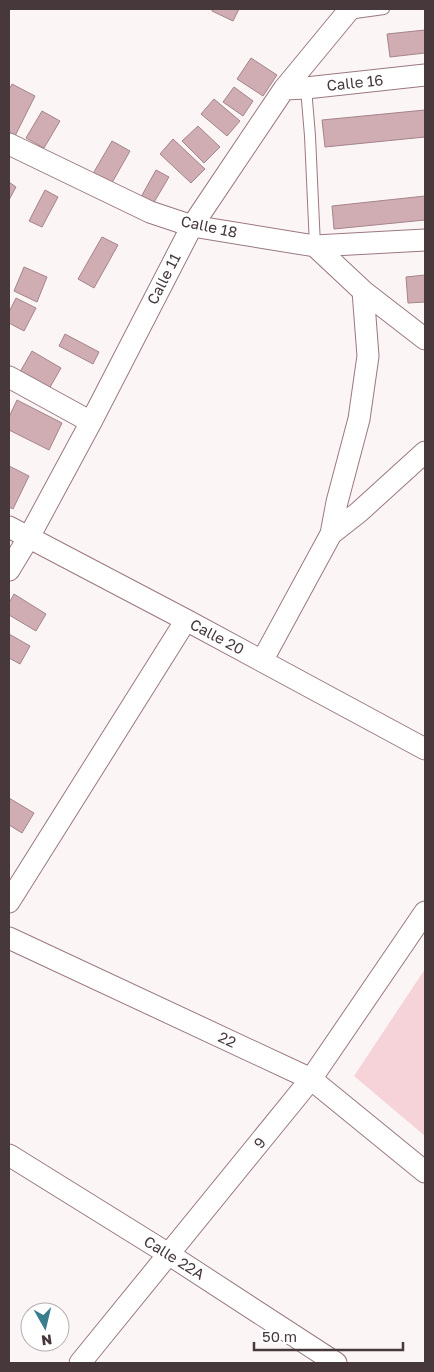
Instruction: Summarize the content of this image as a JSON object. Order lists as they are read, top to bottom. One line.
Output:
{"streets":{"street":["Calle 16","Calle 18","Calle 11","Calle 20","22","9","Calle 22A"]},"crossings":[["Calle 16","Calle 11"],["Calle 18","Calle 11"],["Calle 11","Calle 20"],["22","9"],["9","Calle 22A"]],"scale_bar":"50 m","north":"bottom"}
